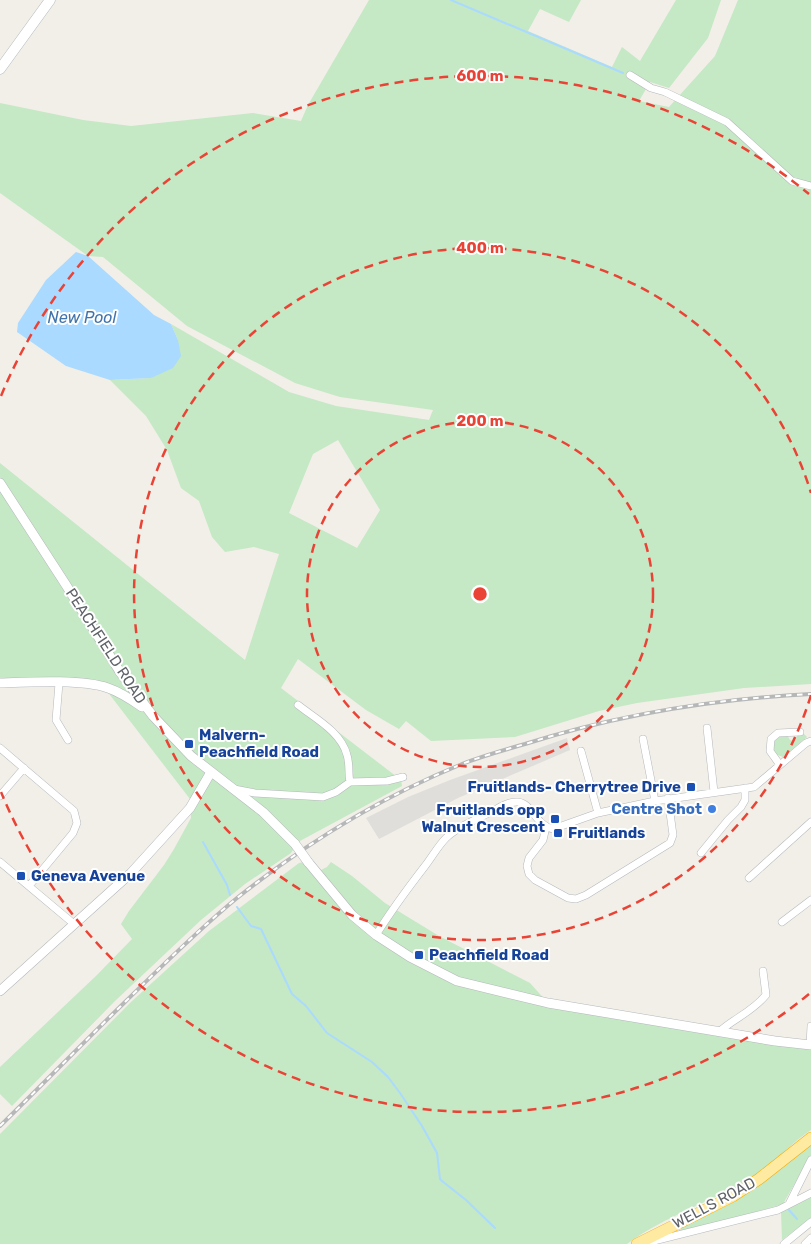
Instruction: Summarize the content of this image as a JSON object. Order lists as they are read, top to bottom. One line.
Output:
{"streets":{"highway":["WELLS ROAD"],"street":["PEACHFIELD ROAD"]},"water":["New Pool"],"places":{"transit":["Malvern- Peachfield Road","Fruitlands- Cherrytree Drive","Fruitlands opp Walnut Crescent","Fruitlands","Geneva Avenue","Peachfield Road"],"other":["Centre Shot"]},"rings":["600 m","400 m","200 m"]}
